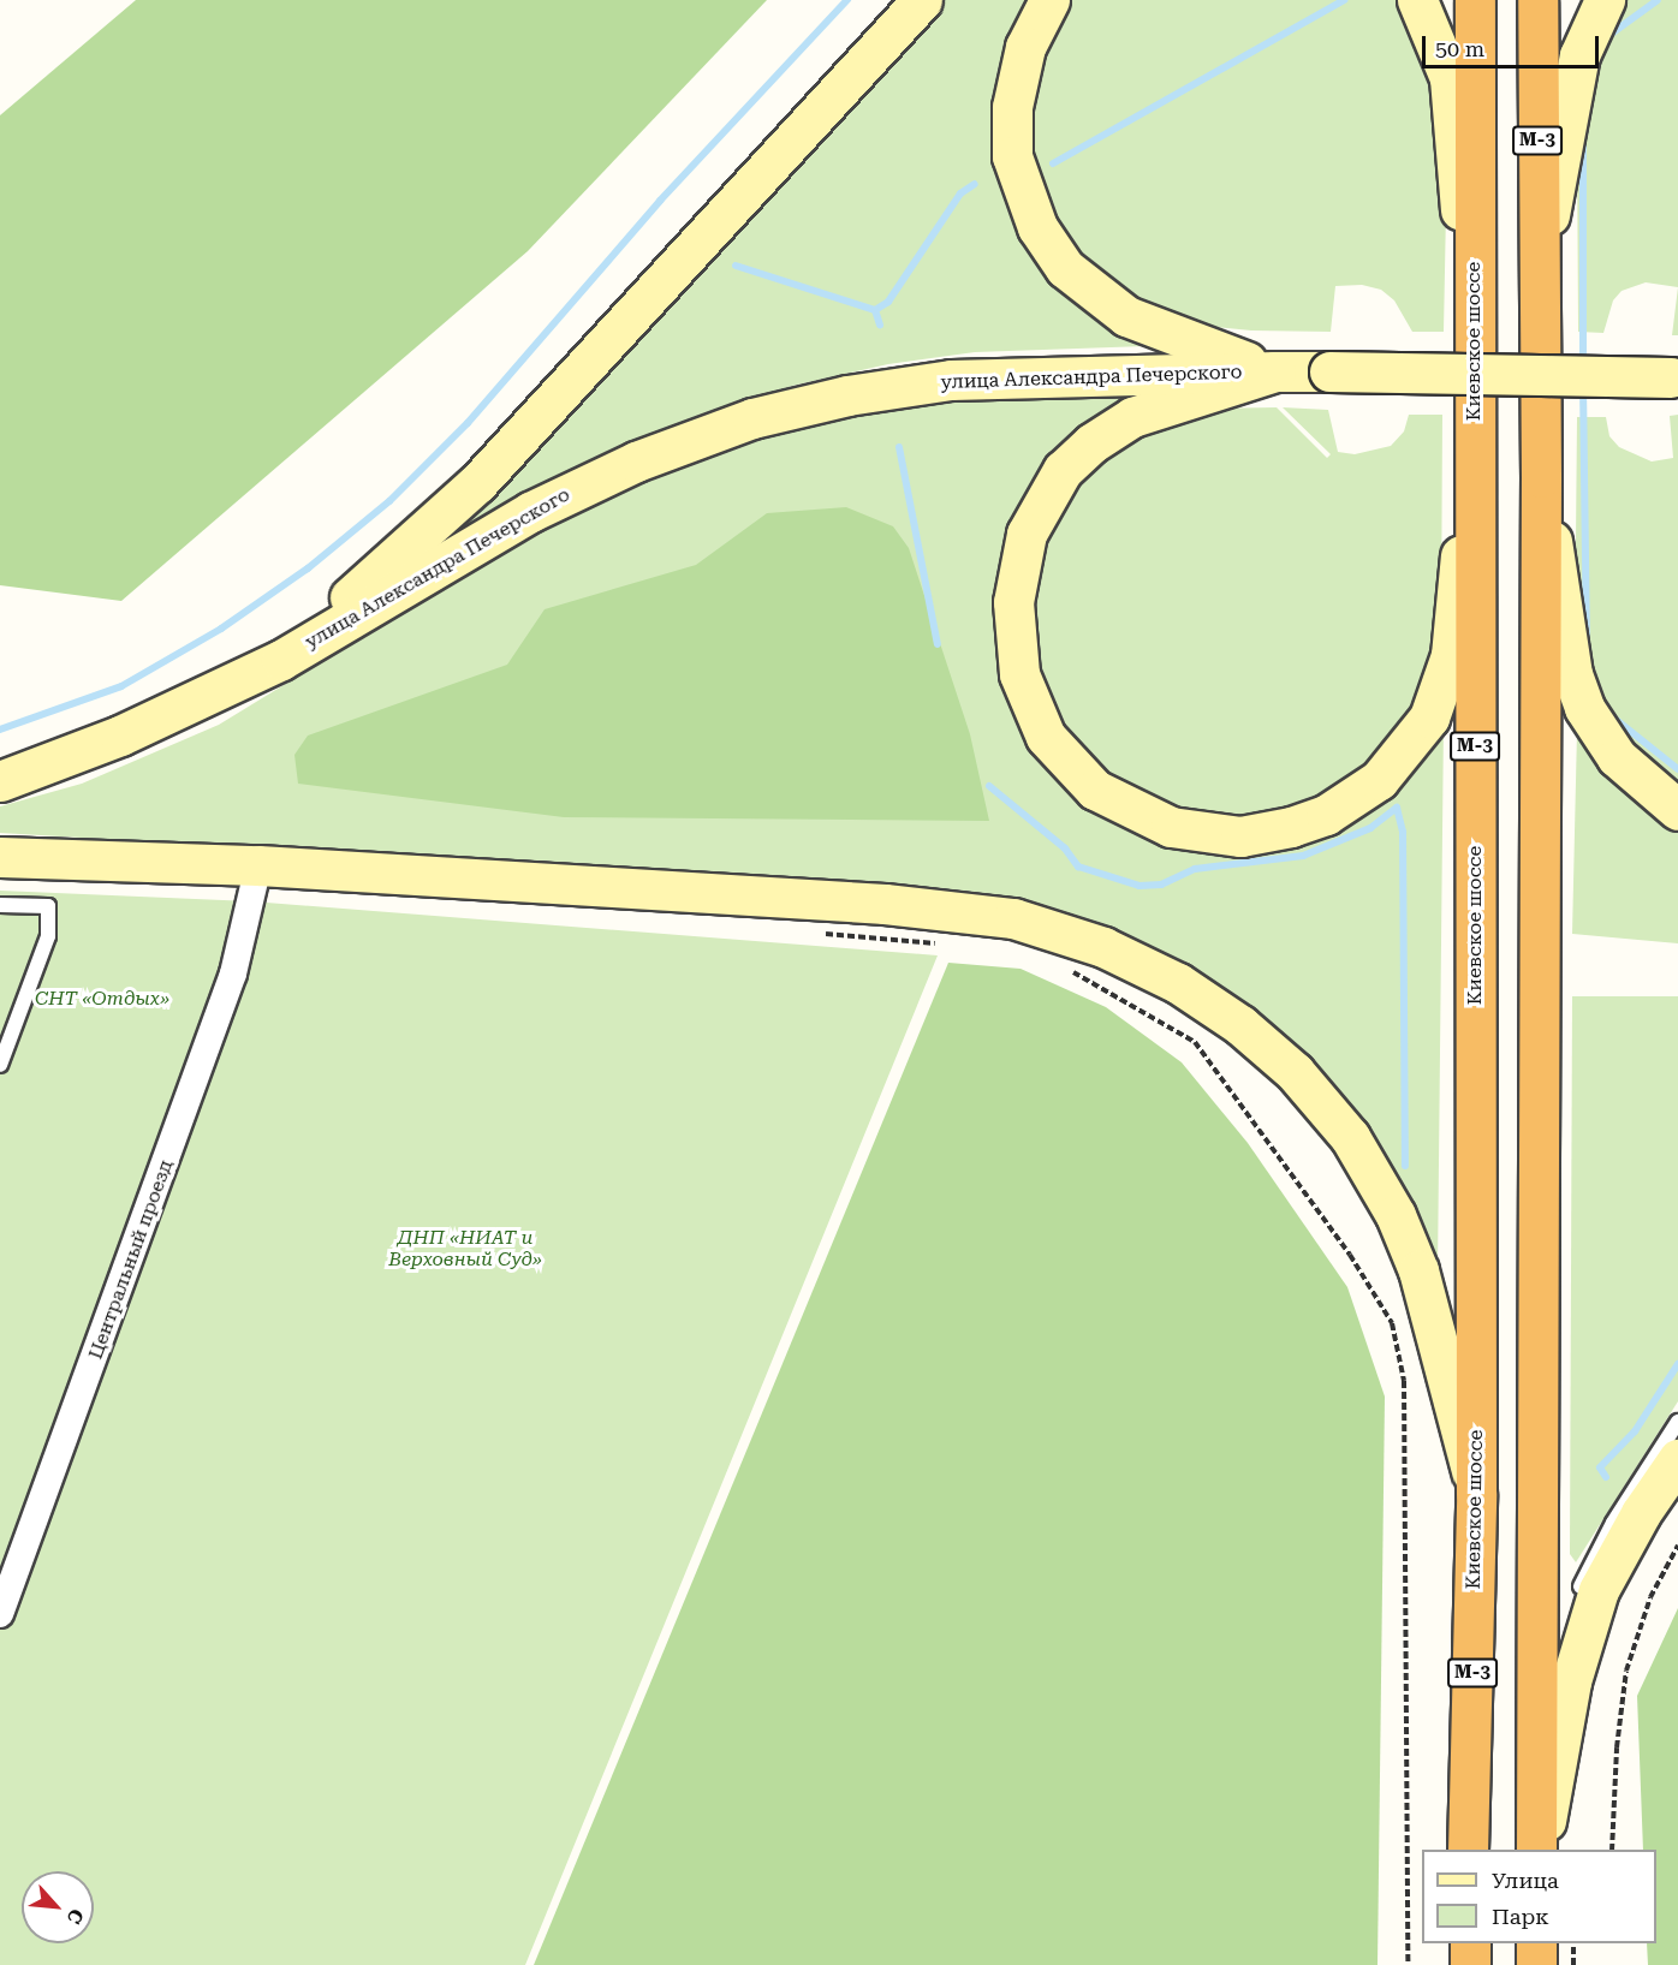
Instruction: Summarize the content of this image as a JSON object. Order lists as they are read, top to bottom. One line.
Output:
{"streets":{"highway":["М-3","Киевское шоссе"],"main road":["улица Александра Печерского"],"street":["Центральный проезд"]},"parks":["СНТ «Отдых»","ДНП «НИАТ и Верховный Суд»"],"legend":["Улица","Парк"],"scale_bar":"50 m","north":"bottom right"}
